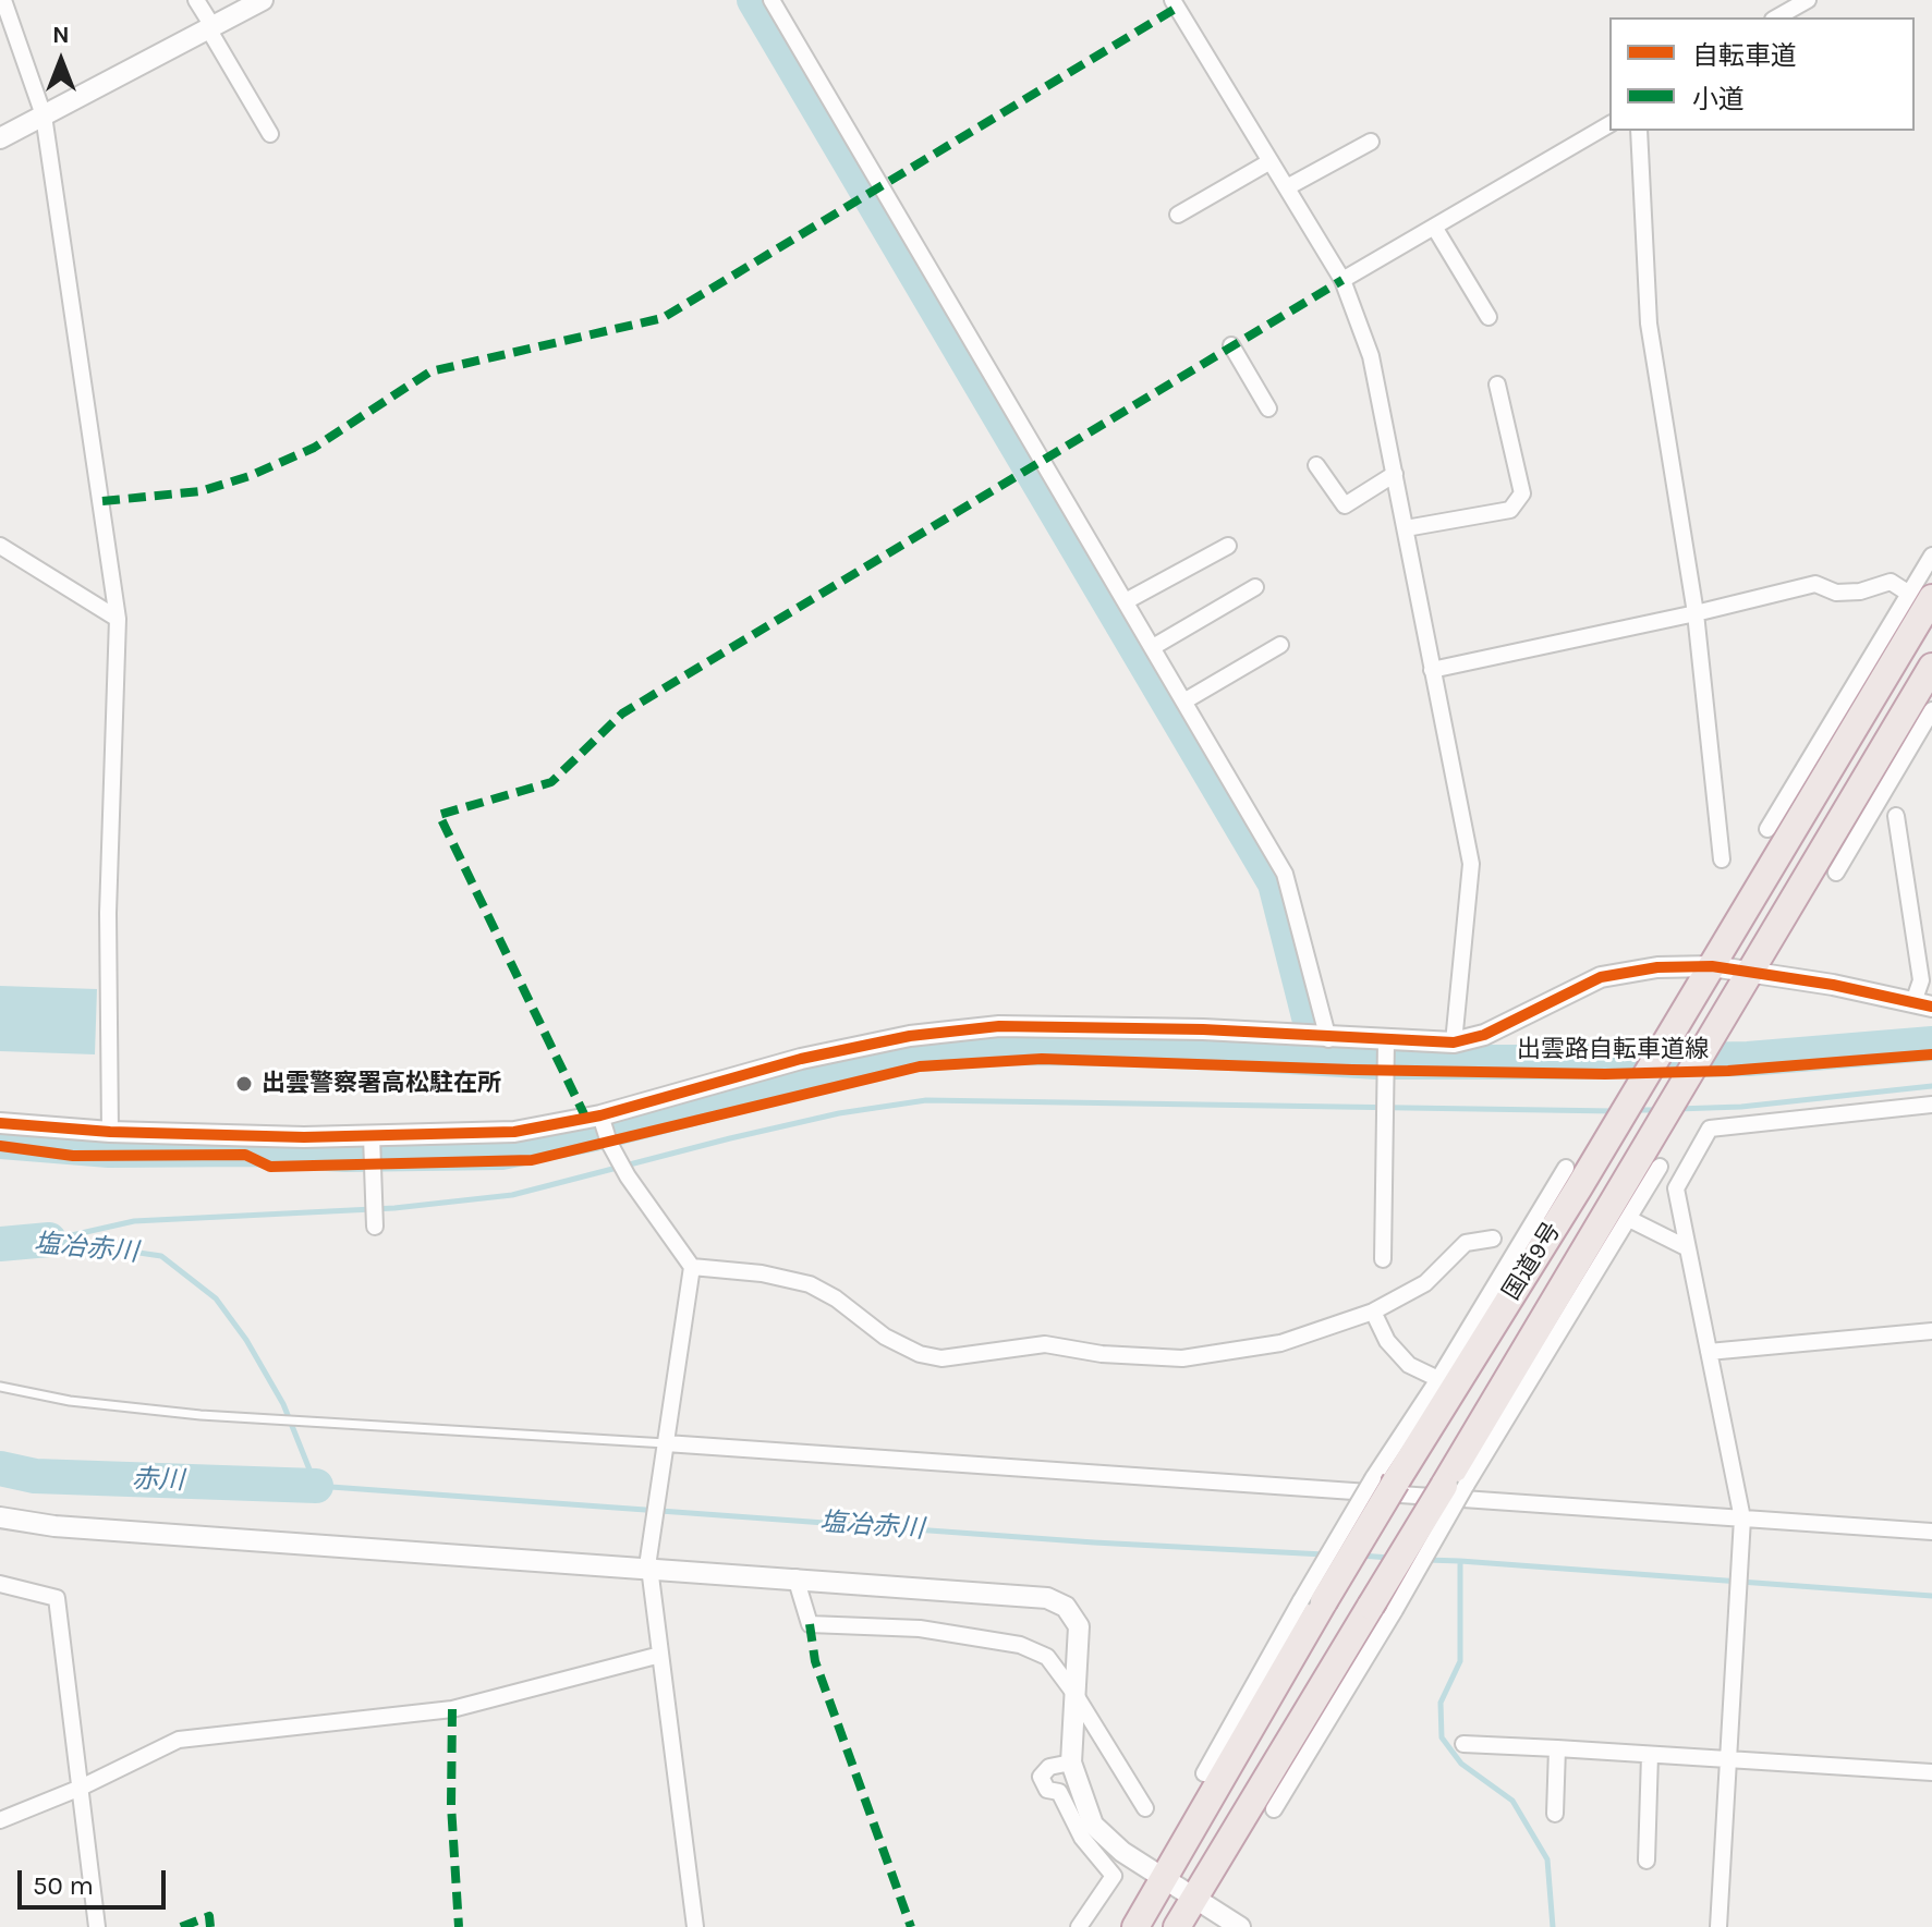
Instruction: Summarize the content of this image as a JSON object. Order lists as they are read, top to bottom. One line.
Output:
{"streets":{"highway":["国道9号"],"cycle path":["出雲路自転車道線"]},"water":["塩冶赤川","赤川"],"places":["出雲警察署高松駐在所"],"legend":["自転車道","小道"],"scale_bar":"50 m","north":"top"}
